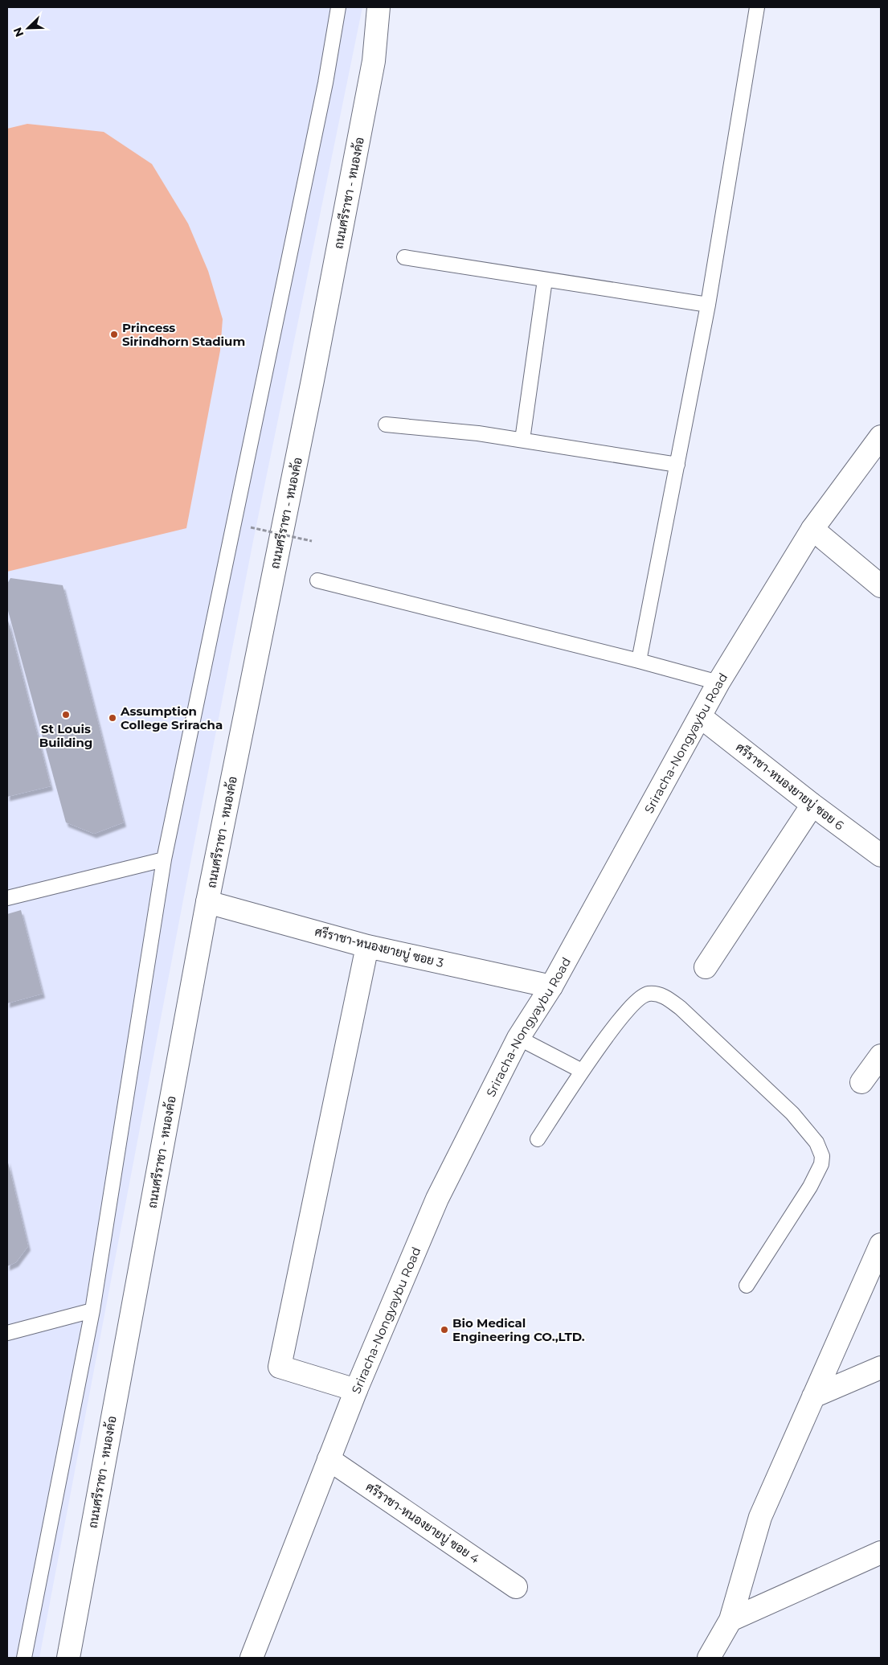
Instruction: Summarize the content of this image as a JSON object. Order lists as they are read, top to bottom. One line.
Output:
{"streets":{"main road":["ถนนศรีราชา - หนองค้อ","Sriracha-Nongyaybu Road","ศรีราชา-หนองยายบู่ ซอย 6","ศรีราชา-หนองยายบู่ ซอย 3","ศรีราชา-หนองยายบู่ ซอย 4"]},"crossings":[["ถนนศรีราชา - หนองค้อ","ศรีราชา-หนองยายบู่ ซอย 3"],["Sriracha-Nongyaybu Road","ศรีราชา-หนองยายบู่ ซอย 6"],["Sriracha-Nongyaybu Road","ศรีราชา-หนองยายบู่ ซอย 3"],["Sriracha-Nongyaybu Road","ศรีราชา-หนองยายบู่ ซอย 4"]],"places":["Princess Sirindhorn Stadium","St Louis Building","Assumption College Sriracha","Bio Medical Engineering CO.,LTD."],"north":"bottom left"}
